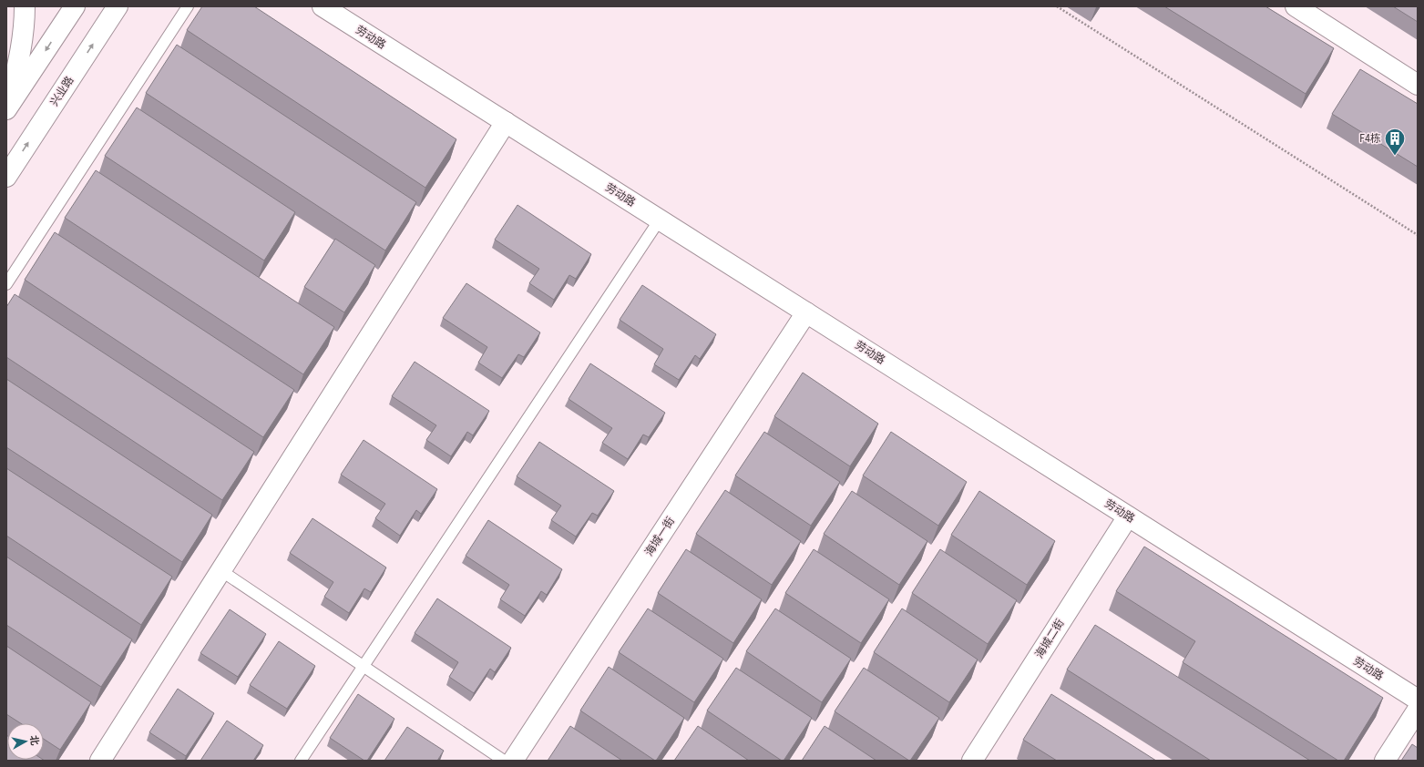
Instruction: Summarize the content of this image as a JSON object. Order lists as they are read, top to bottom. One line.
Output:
{"streets":{"street":["劳动路","兴业路","海城一街","海城二街"]},"crossings":[["劳动路","海城一街"],["劳动路","海城二街"]],"places":{"building":["F4栋"]},"north":"right"}
